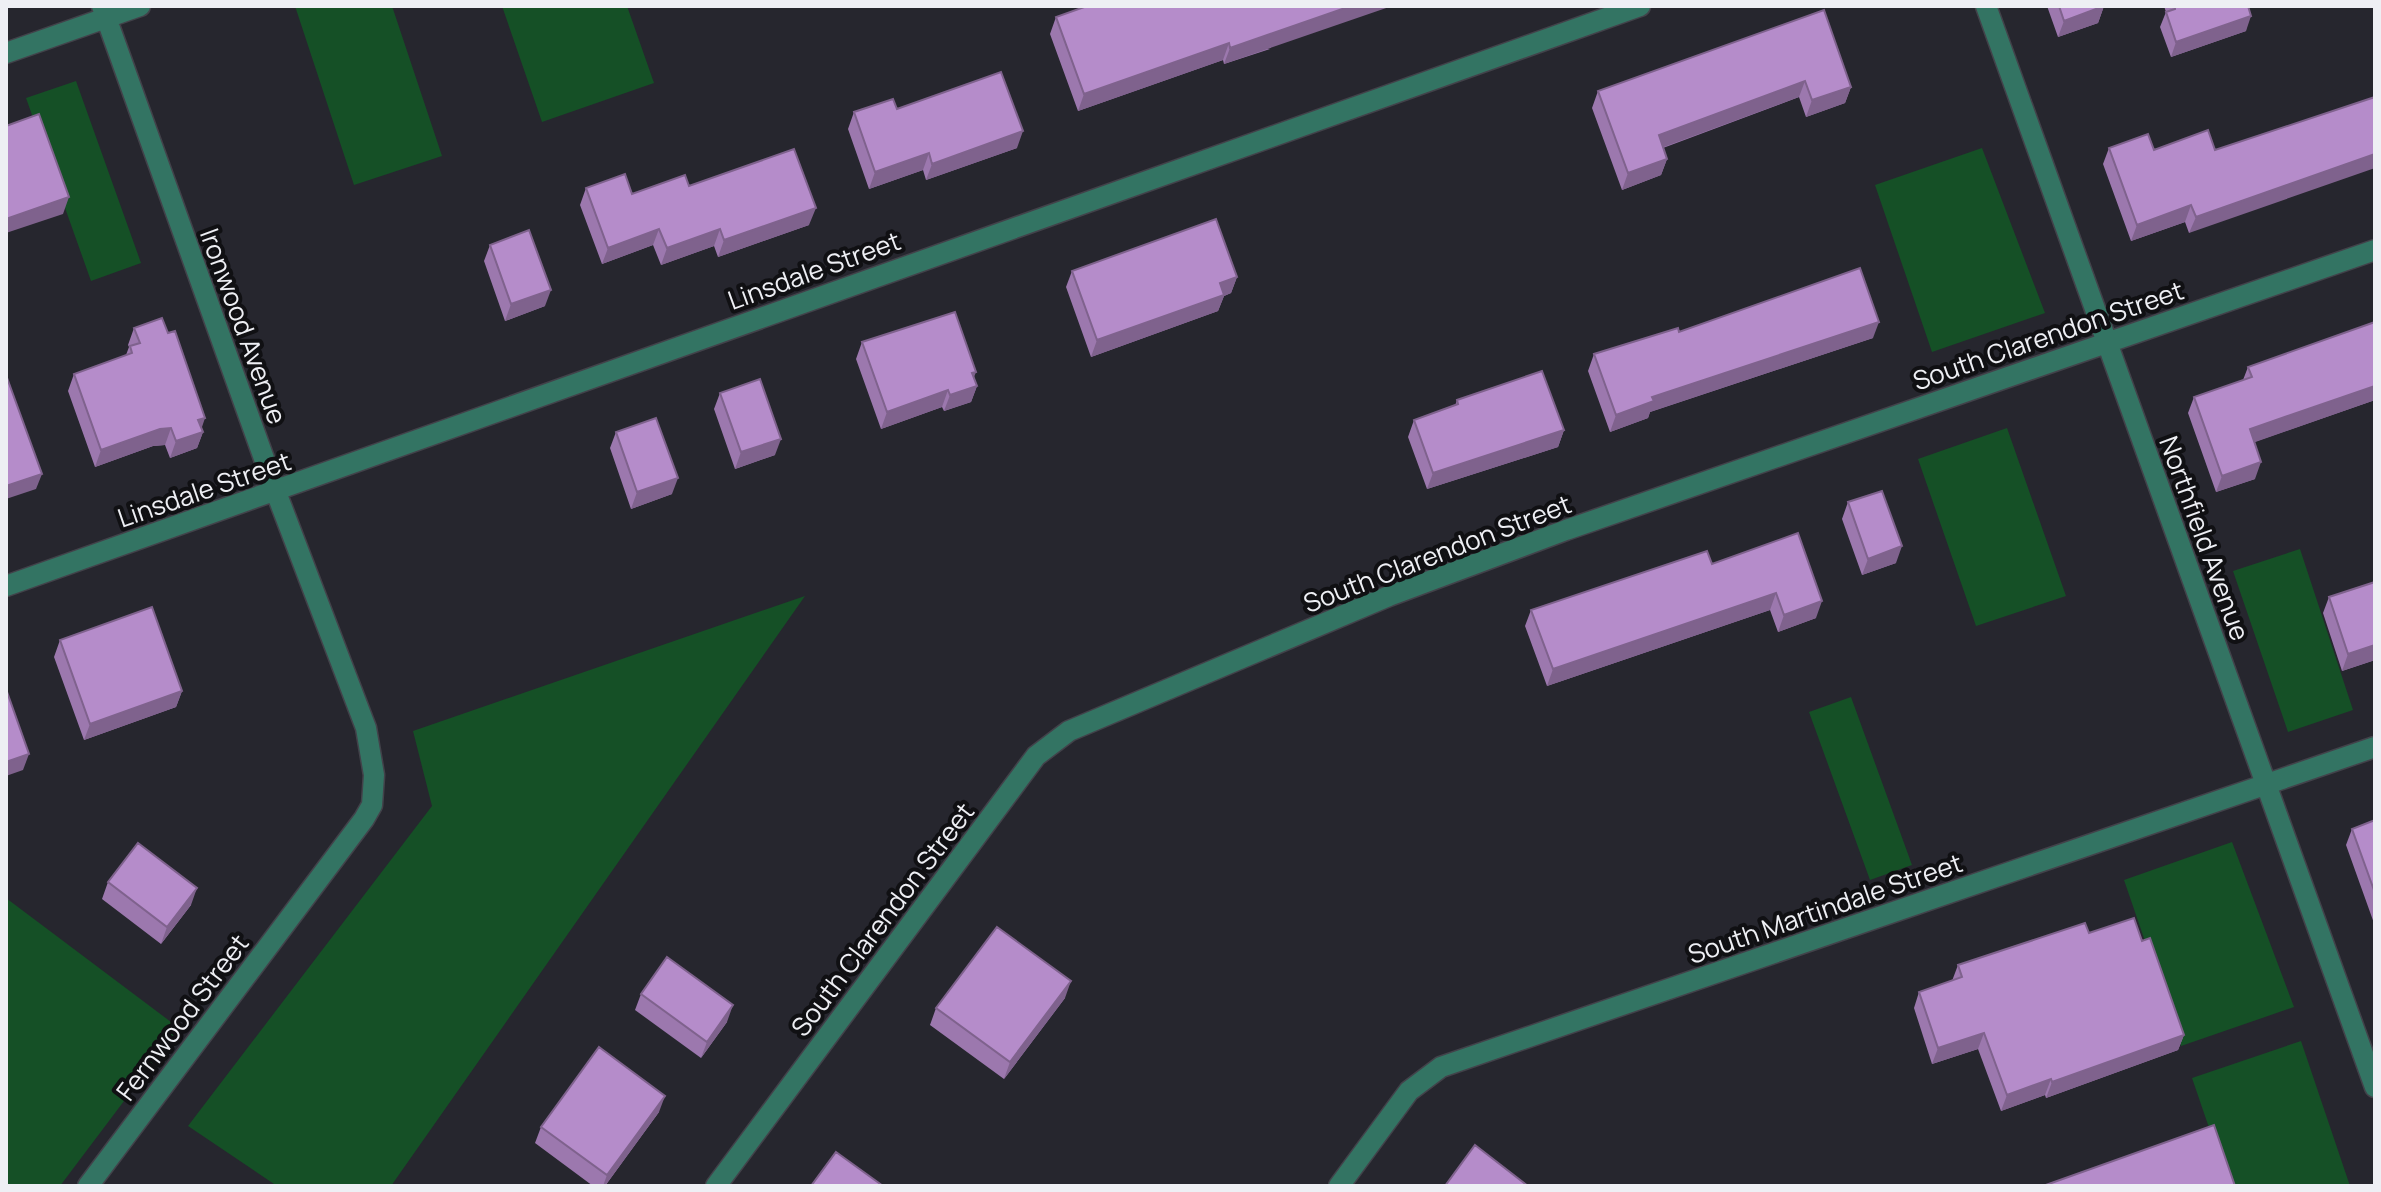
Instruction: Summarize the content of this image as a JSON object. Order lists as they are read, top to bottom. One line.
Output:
{"streets":{"street":["Linsdale Street","Ironwood Avenue","South Clarendon Street","Northfield Avenue","South Martindale Street","Fernwood Street"]},"crossings":[["Linsdale Street","Ironwood Avenue"],["Ironwood Avenue","Fernwood Street"],["South Clarendon Street","Northfield Avenue"],["Northfield Avenue","South Martindale Street"]]}
